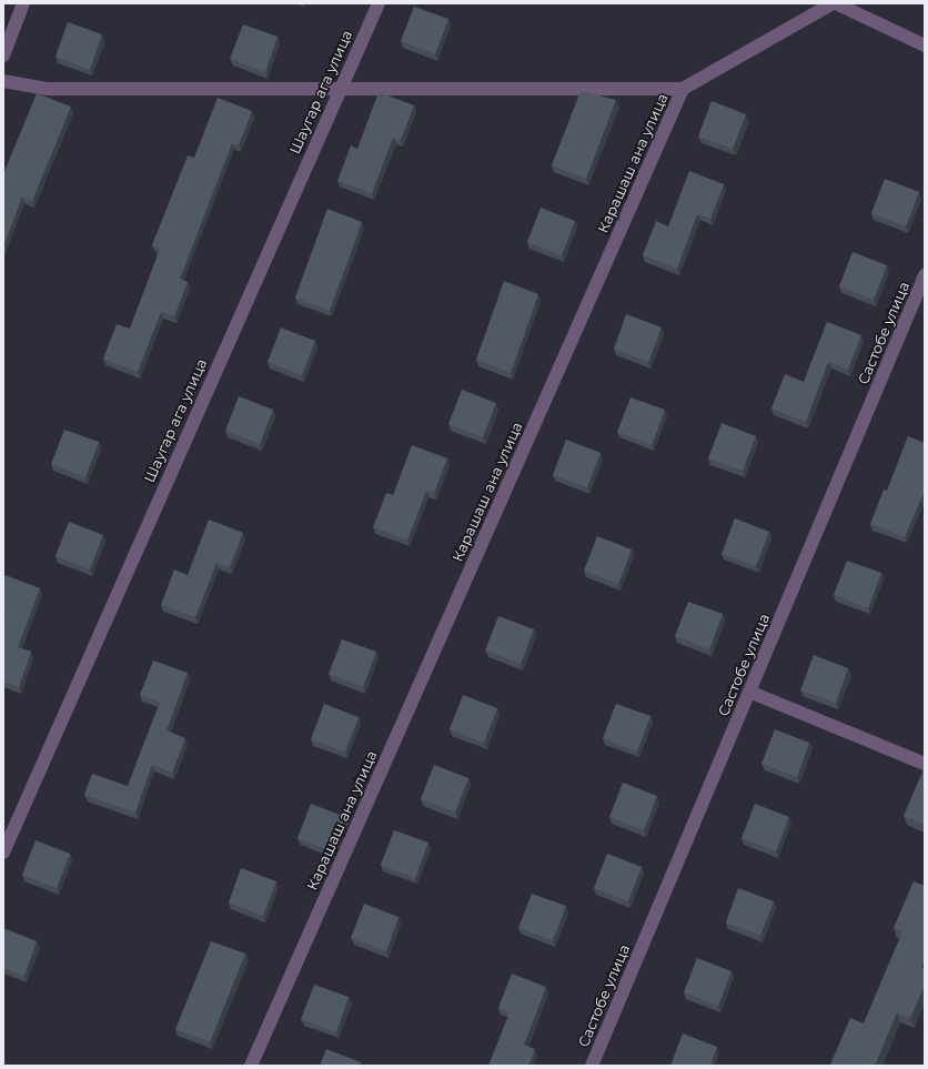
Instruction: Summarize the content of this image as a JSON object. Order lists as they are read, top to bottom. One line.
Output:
{"streets":{"street":["Шаугар ага улица","Карашаш ана улица","Састобе улица"]}}
